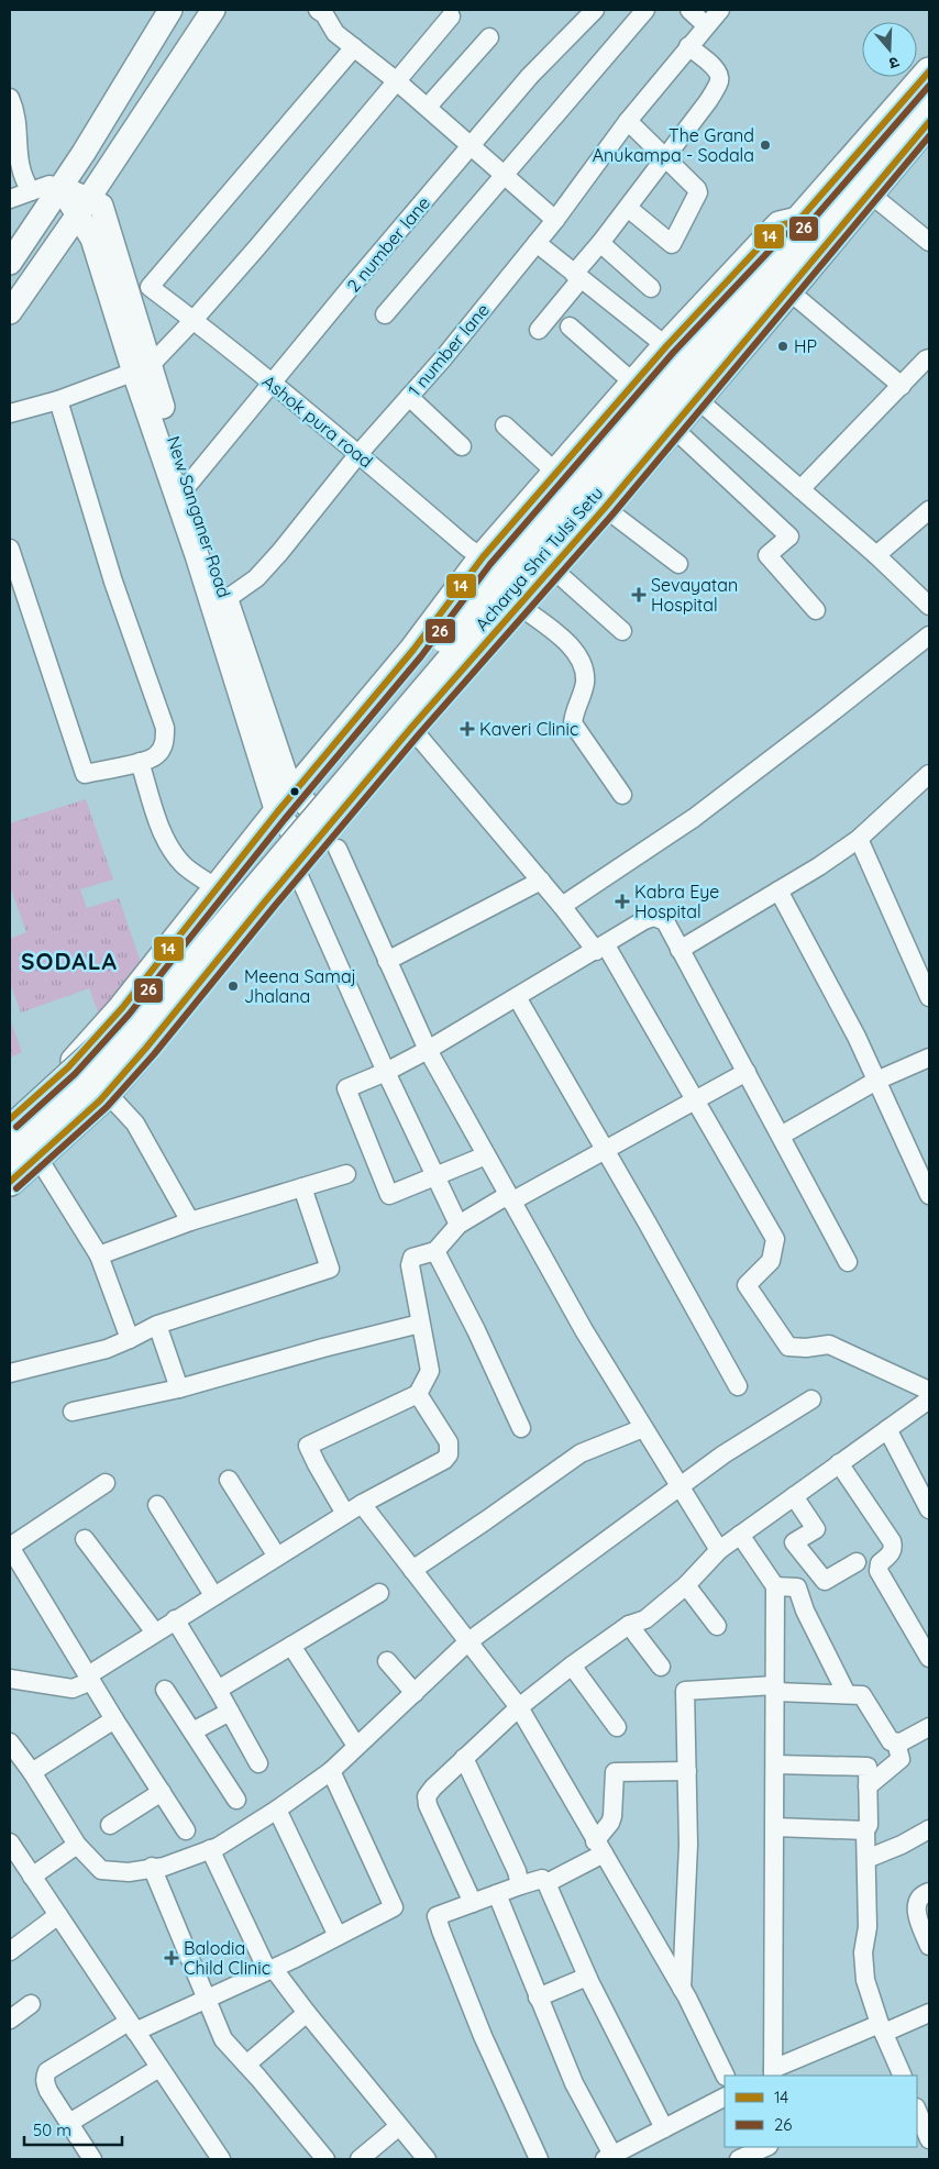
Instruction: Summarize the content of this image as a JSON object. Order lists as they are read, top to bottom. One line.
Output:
{"streets":{"highway":["Acharya Shri Tulsi Setu"],"main road":["New Sanganer Road"],"street":["2 number lane","1 number lane","Ashok pura road"]},"crossings":[["2 number lane","Ashok pura road"],["2 number lane","New Sanganer Road"],["1 number lane","Ashok pura road"],["1 number lane","New Sanganer Road"]],"districts":["SODALA"],"places":{"other":["The Grand Anukampa - Sodala","HP","Meena Samaj Jhalana"],"health":["Sevayatan Hospital","Kaveri Clinic","Kabra Eye Hospital","Balodia Child Clinic"]},"lines":["transit line 14","transit line 26"],"legend":["14","26"],"scale_bar":"50 m","north":"bottom"}
